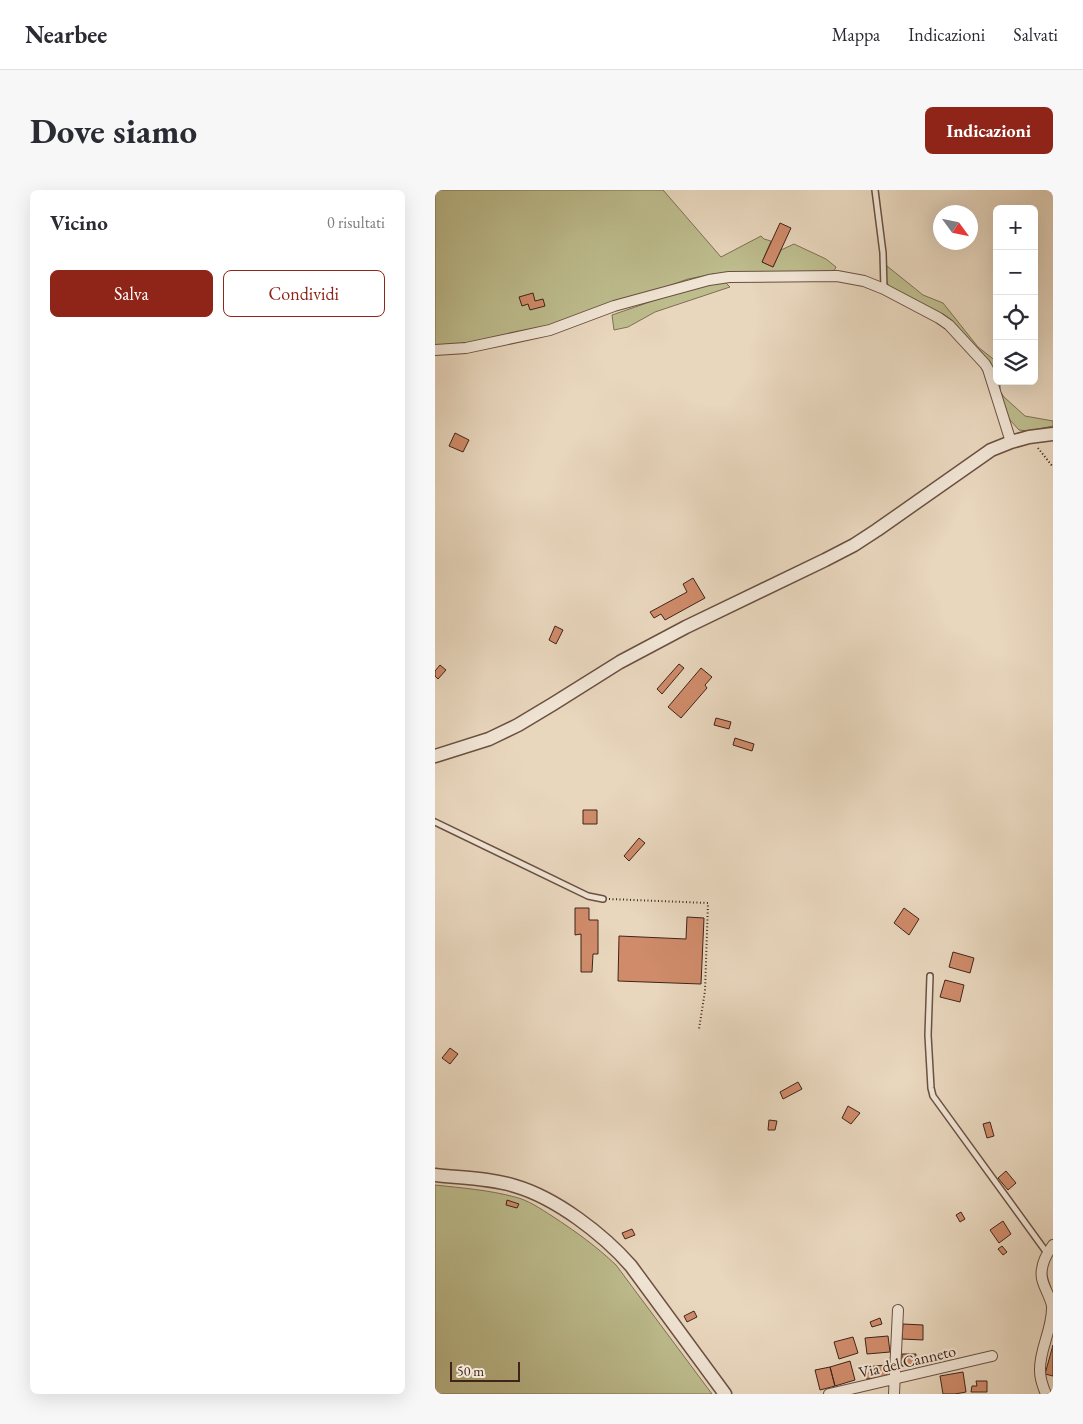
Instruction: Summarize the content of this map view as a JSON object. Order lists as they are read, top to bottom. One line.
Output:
{"streets":{"street":["Via del Canneto"]},"scale_bar":"50 m","north":"bottom right","page":{"header":"Nearbee","nav":["Mappa","Indicazioni","Salvati"],"buttons":["Indicazioni",["Salva","Condividi"]],"title":"Dove siamo","heading":["Vicino","0 risultati"],"map_buttons":["+","−"],"scale":"50 m"}}
